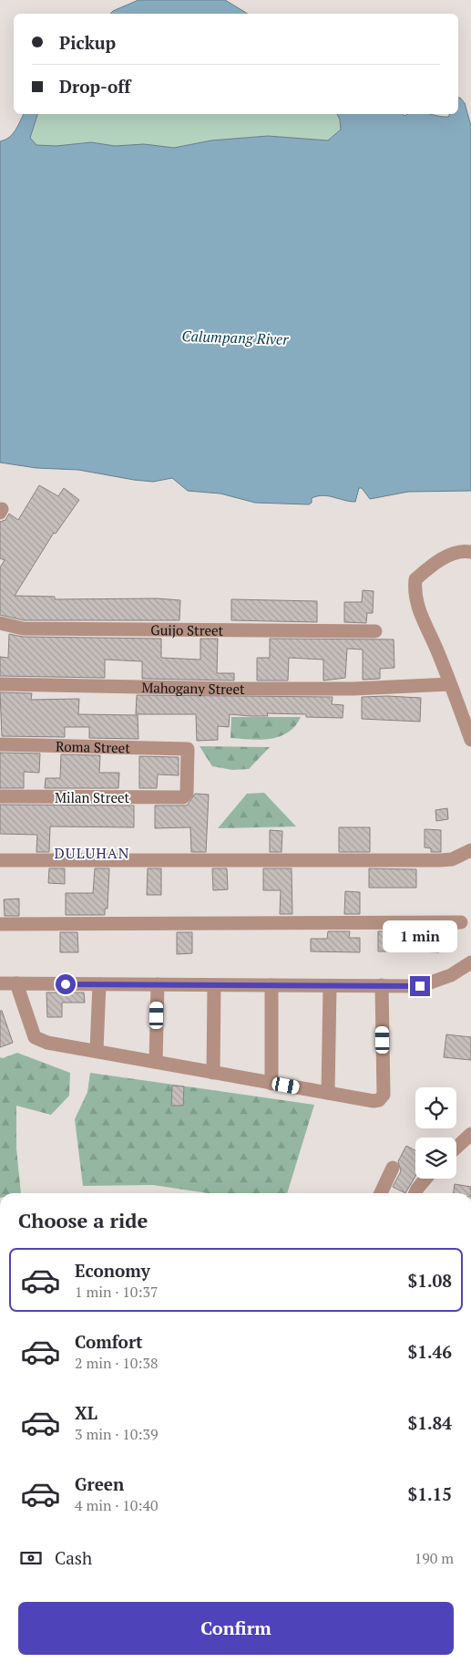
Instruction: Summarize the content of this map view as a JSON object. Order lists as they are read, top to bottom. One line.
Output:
{"streets":{"street":["Guijo Street","Mahogany Street","Roma Street","Milan Street"]},"crossings":[["Roma Street","Milan Street"]],"districts":["DULUHAN"],"water":["Calumpang River"],"page":{"banner":["Pickup","Drop-off"],"bubble":"1 min","heading":"Choose a ride","list":[{"name":"Economy","note":"1 min · 10:37","value":"$1.08"},{"name":"Comfort","note":"2 min · 10:38","value":"$1.46"},{"name":"XL","note":"3 min · 10:39","value":"$1.84"},{"name":"Green","note":"4 min · 10:40","value":"$1.15"}],"pay":["Cash","190 m"],"buttons":"Confirm"}}
